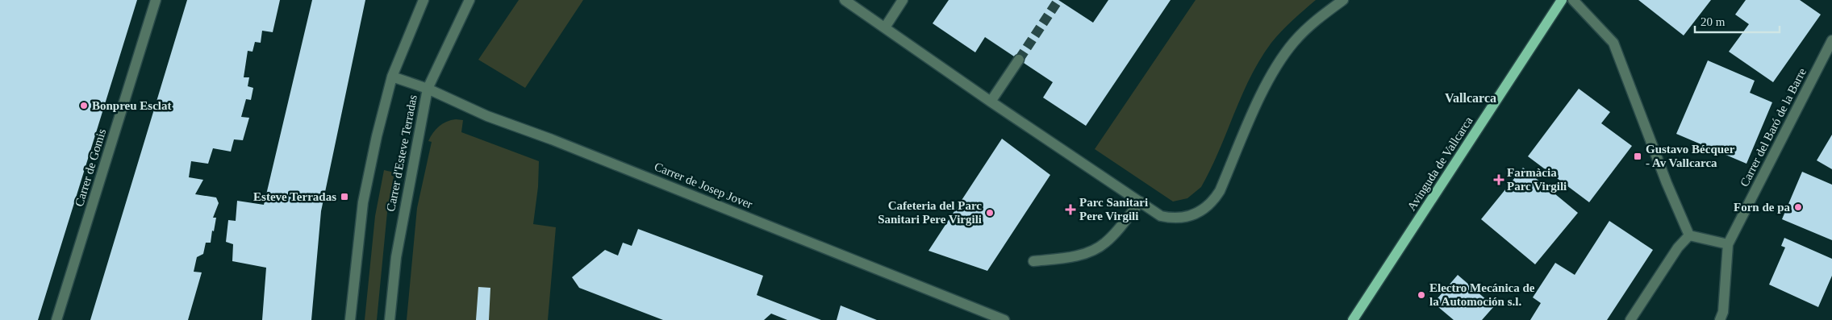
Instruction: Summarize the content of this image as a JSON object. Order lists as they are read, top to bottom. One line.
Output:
{"streets":{"main road":["Avinguda de Vallcarca"],"street":["Carrer del Baró de la Barre","Carrer d'Esteve Terradas","Carrer de Gomis","Carrer de Josep Jover"]},"crossings":[["Carrer d'Esteve Terradas","Carrer de Josep Jover"]],"districts":["Vallcarca"],"places":{"other":["Bonpreu Esclat","Forn de pa","Cafeteria del Parc Sanitari Pere Virgili","Electro Mecánica de la Automoción s.l."],"transit":["Gustavo Bécquer - Av Vallcarca","Esteve Terradas"],"health":["Farmàcia Parc Virgili","Parc Sanitari Pere Virgili"]},"scale_bar":"20 m"}
